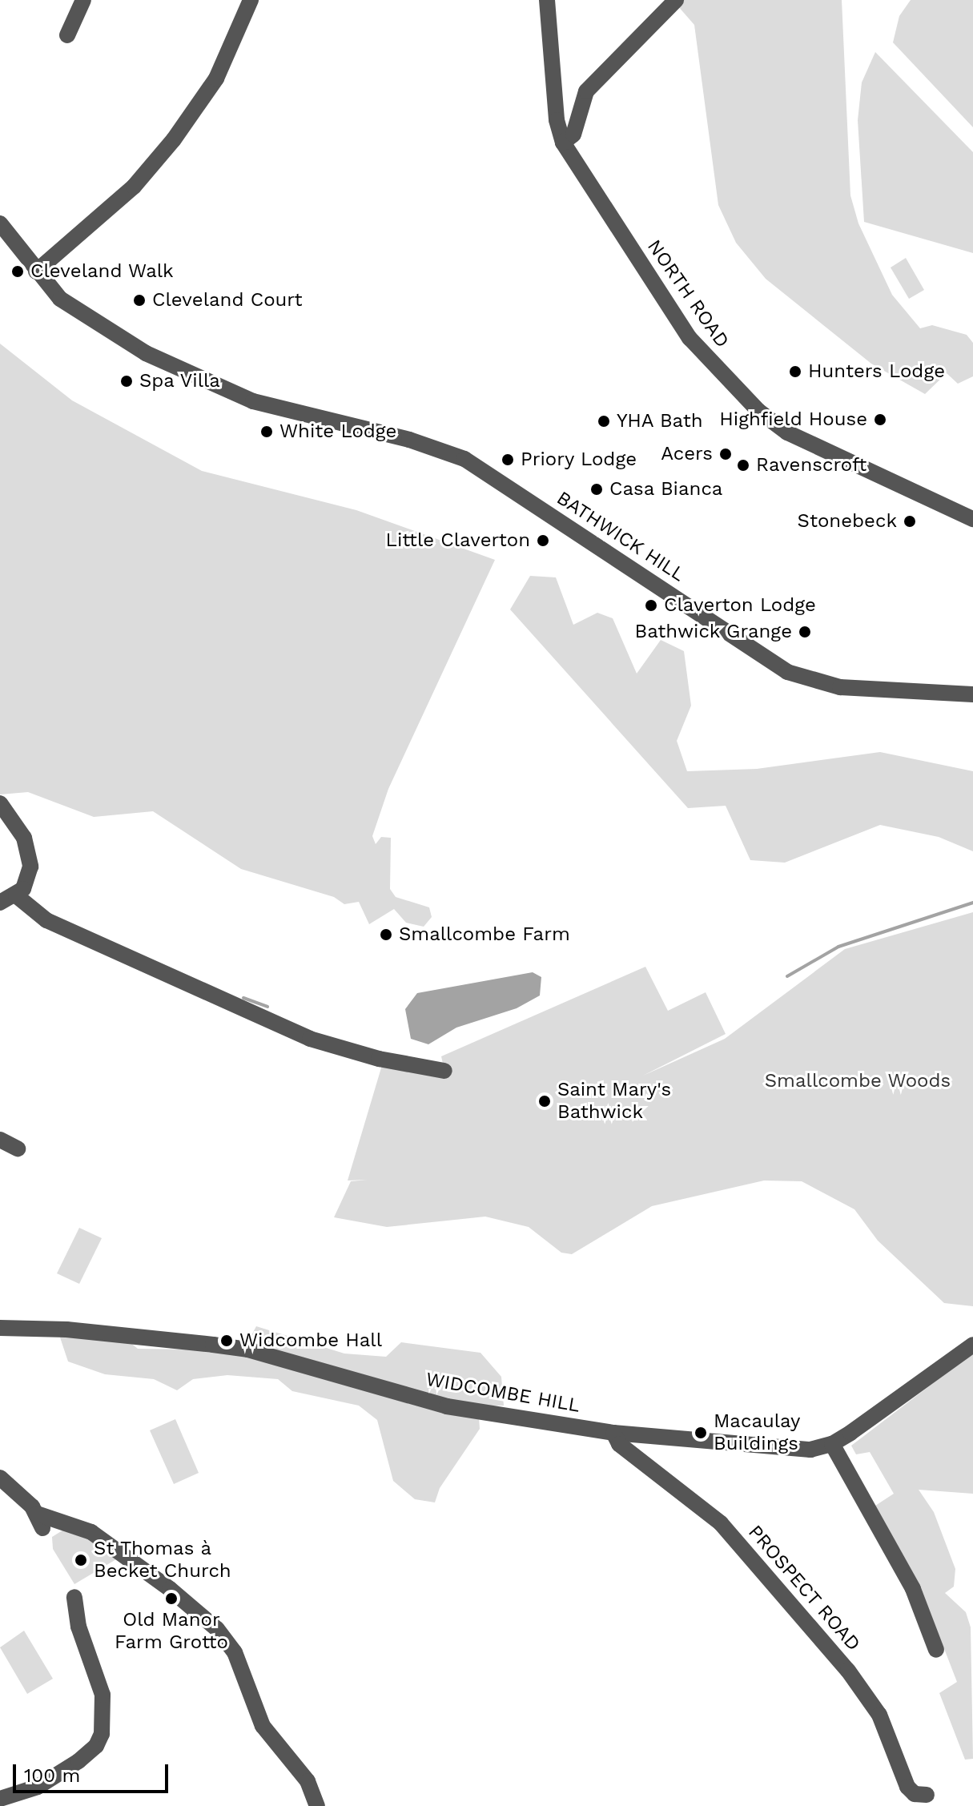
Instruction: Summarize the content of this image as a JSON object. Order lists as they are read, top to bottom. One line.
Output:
{"streets":{"street":["NORTH ROAD","BATHWICK HILL","WIDCOMBE HILL","PROSPECT ROAD"]},"crossings":[["WIDCOMBE HILL","PROSPECT ROAD"]],"parks":["Smallcombe Woods"],"places":["Cleveland Walk","Cleveland Court","Hunters Lodge","Spa Villa","Highfield House","YHA Bath","White Lodge","Acers","Priory Lodge","Ravenscroft","Casa Bianca","Stonebeck","Little Claverton","Claverton Lodge","Bathwick Grange","Smallcombe Farm","Saint Mary's Bathwick","Widcombe Hall","Macaulay Buildings","St Thomas à Becket Church","Old Manor Farm Grotto"],"scale_bar":"100 m"}
